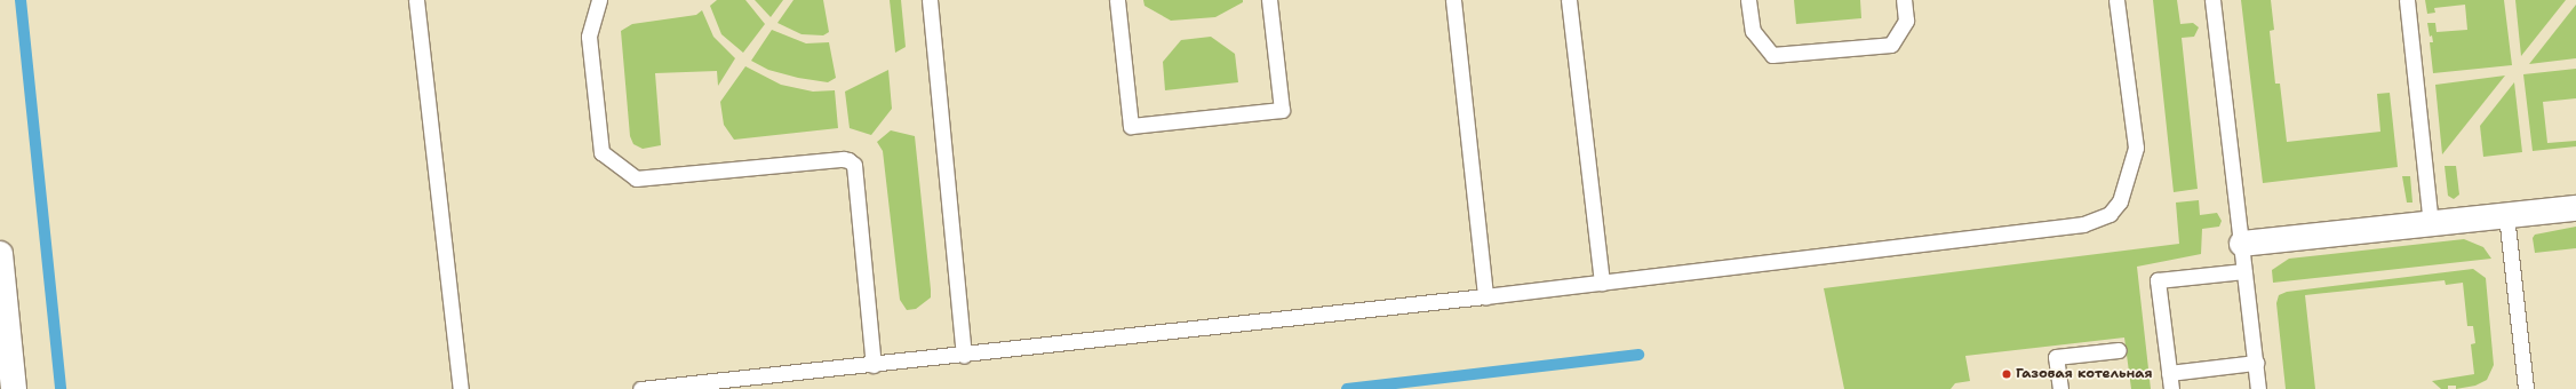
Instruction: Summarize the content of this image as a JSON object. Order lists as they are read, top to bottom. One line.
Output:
{"places":["Газовая котельная"]}
